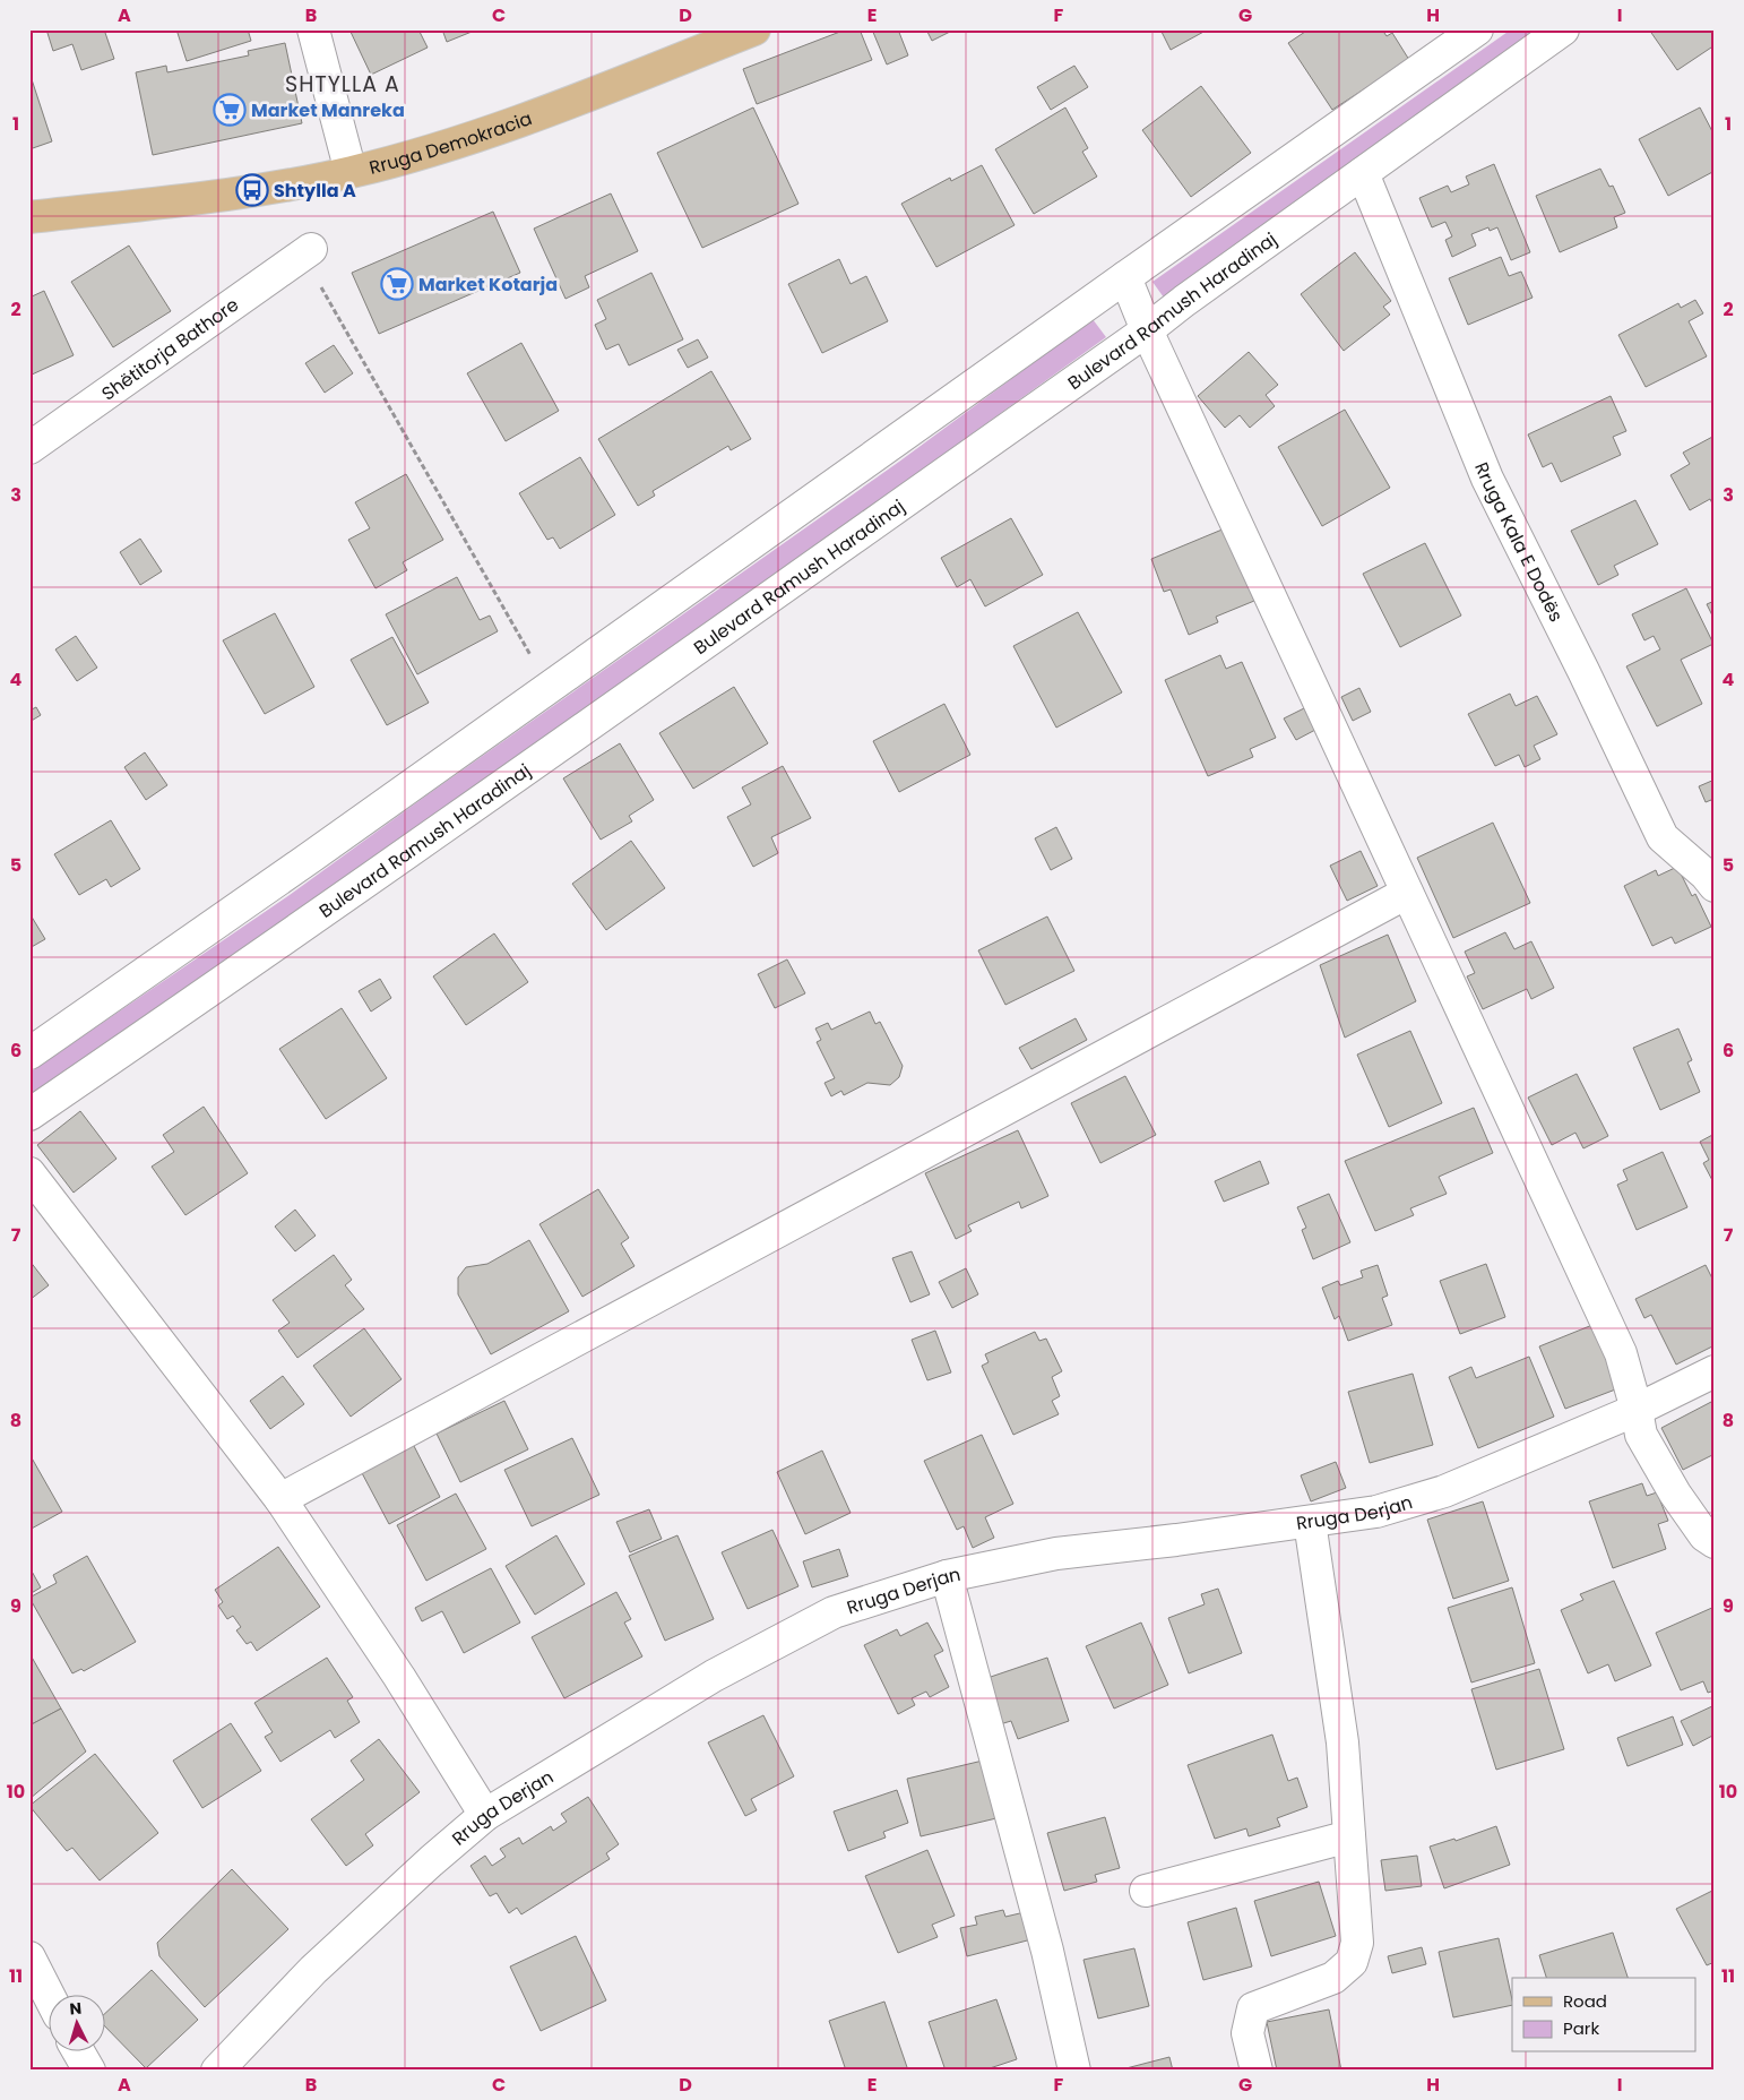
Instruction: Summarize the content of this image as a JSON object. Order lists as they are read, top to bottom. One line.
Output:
{"streets":{"main road":["Rruga Demokracia"],"street":["Bulevard Ramush Haradinaj","Shëtitorja Bathore","Rruga Kala E Dodës","Rruga Derjan"]},"crossings":[["Bulevard Ramush Haradinaj","Rruga Kala E Dodës"]],"districts":["SHTYLLA A"],"places":{"supermarket":["Market Manreka","Market Kotarja"],"bus stop":["Shtylla A"]},"legend":["Road","Park"],"north":"top","grid":{"columns":["A","B","C","D","E","F","G","H","I"],"rows":["1","2","3","4","5","6","7","8","9","10","11"]}}
